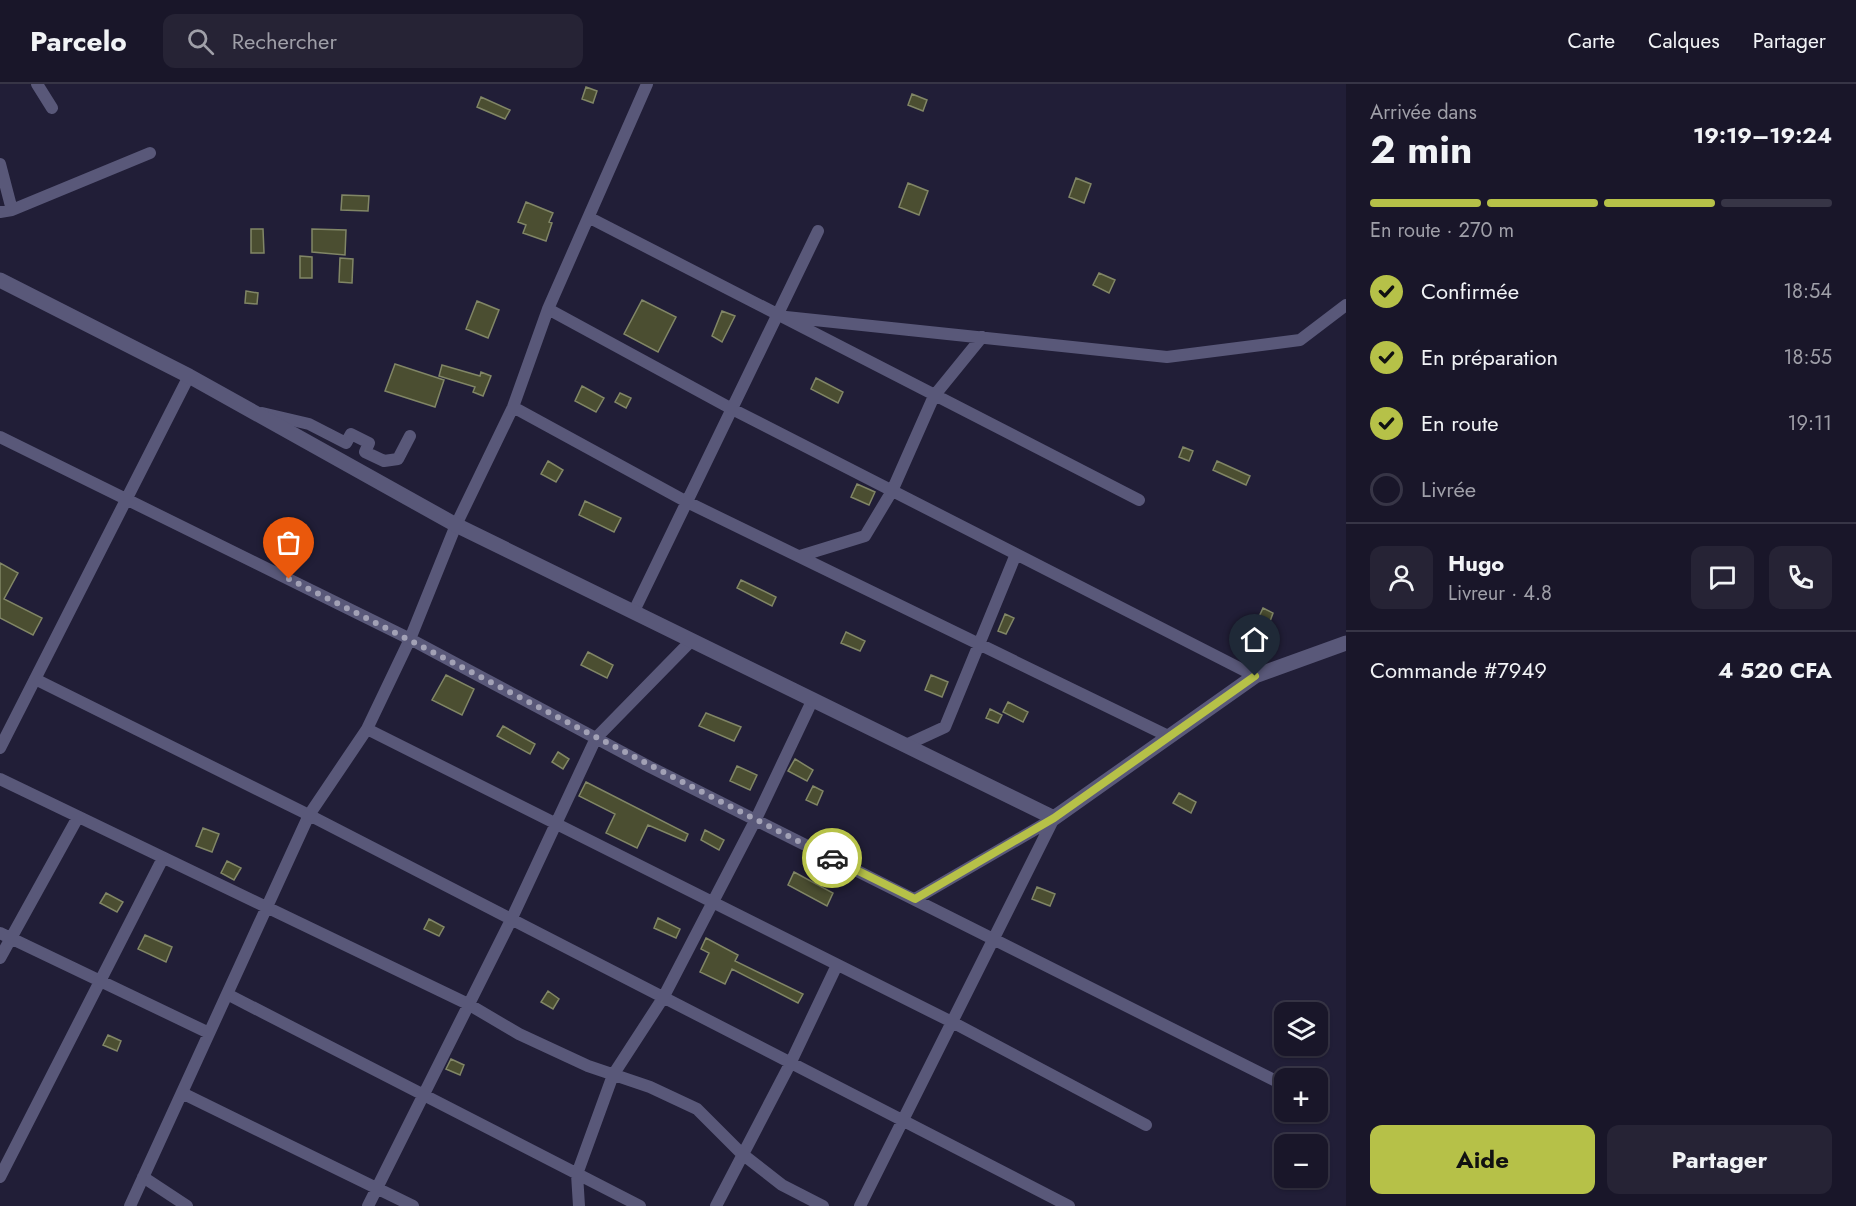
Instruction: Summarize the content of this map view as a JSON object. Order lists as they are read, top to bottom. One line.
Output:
{"page":{"header":"Parcelo","search":"Rechercher","nav":["Carte","Calques","Partager"],"heading":["2 min","Arrivée dans","19:19–19:24"],"panel":["Hugo","Livreur · 4.8","Commande #7949","4 520 CFA"],"bar":"En route · 270 m","list":[["Confirmée","18:54"],["En préparation","18:55"],["En route","19:11"],"Livrée"],"map_buttons":["+","−"],"buttons":["Aide","Partager"]}}
